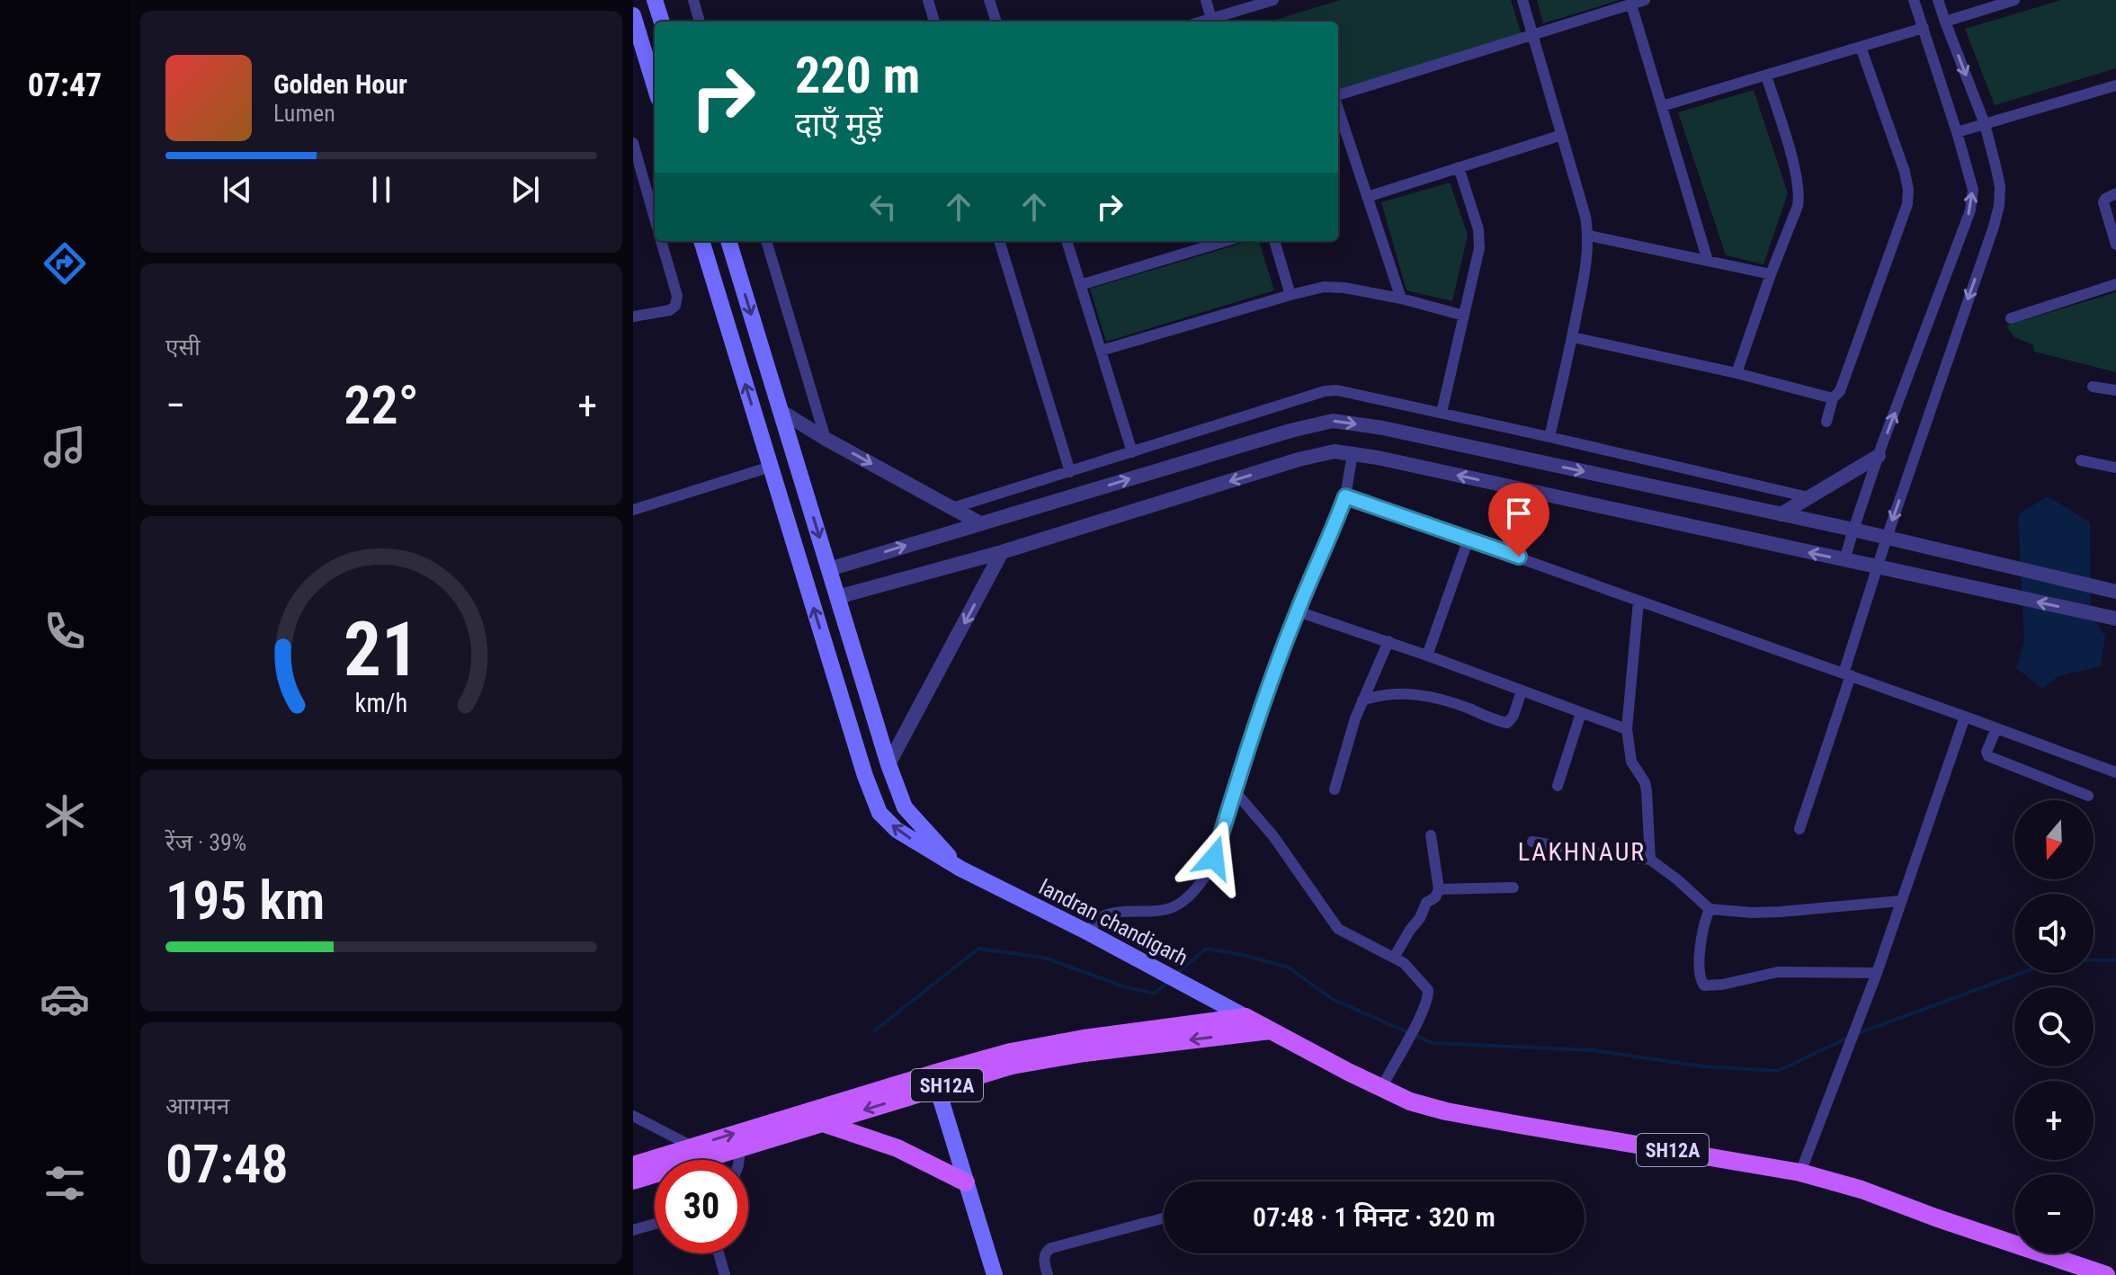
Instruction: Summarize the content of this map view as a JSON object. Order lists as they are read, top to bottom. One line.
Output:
{"streets":{"main road":["landran chandigarh","SH12A"]},"crossings":[["landran chandigarh","SH12A"]],"districts":["LAKHNAUR"],"north":"bottom","page":{"tabs":"07:47","turn":["220 m","दाएँ मुड़ें"],"song":["Golden Hour","Lumen"],"tile":["एसी",["रेंज · 39%","195 km"],["आगमन","07:48"]],"heat":["−","22°","+"],"map_buttons":["+","−"],"limit":"30","trip":"07:48 · 1 मिनट · 320 m","gauge":["21","km/h"]}}
